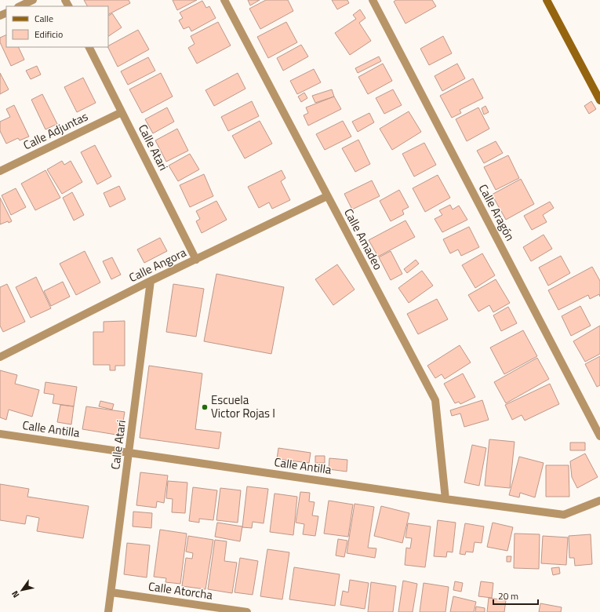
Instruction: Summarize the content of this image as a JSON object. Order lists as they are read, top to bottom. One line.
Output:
{"streets":{"street":["Calle Adjuntas","Calle Atari","Calle Aragón","Calle Amadeo","Calle Angora","Calle Antilla","Calle Atorcha"]},"crossings":[["Calle Adjuntas","Calle Atari"],["Calle Atari","Calle Angora"],["Calle Atari","Calle Antilla"],["Calle Atari","Calle Atorcha"],["Calle Amadeo","Calle Angora"],["Calle Amadeo","Calle Antilla"]],"places":["Escuela Victor Rojas I"],"legend":["Calle","Edificio"],"scale_bar":"20 m","north":"bottom left"}
